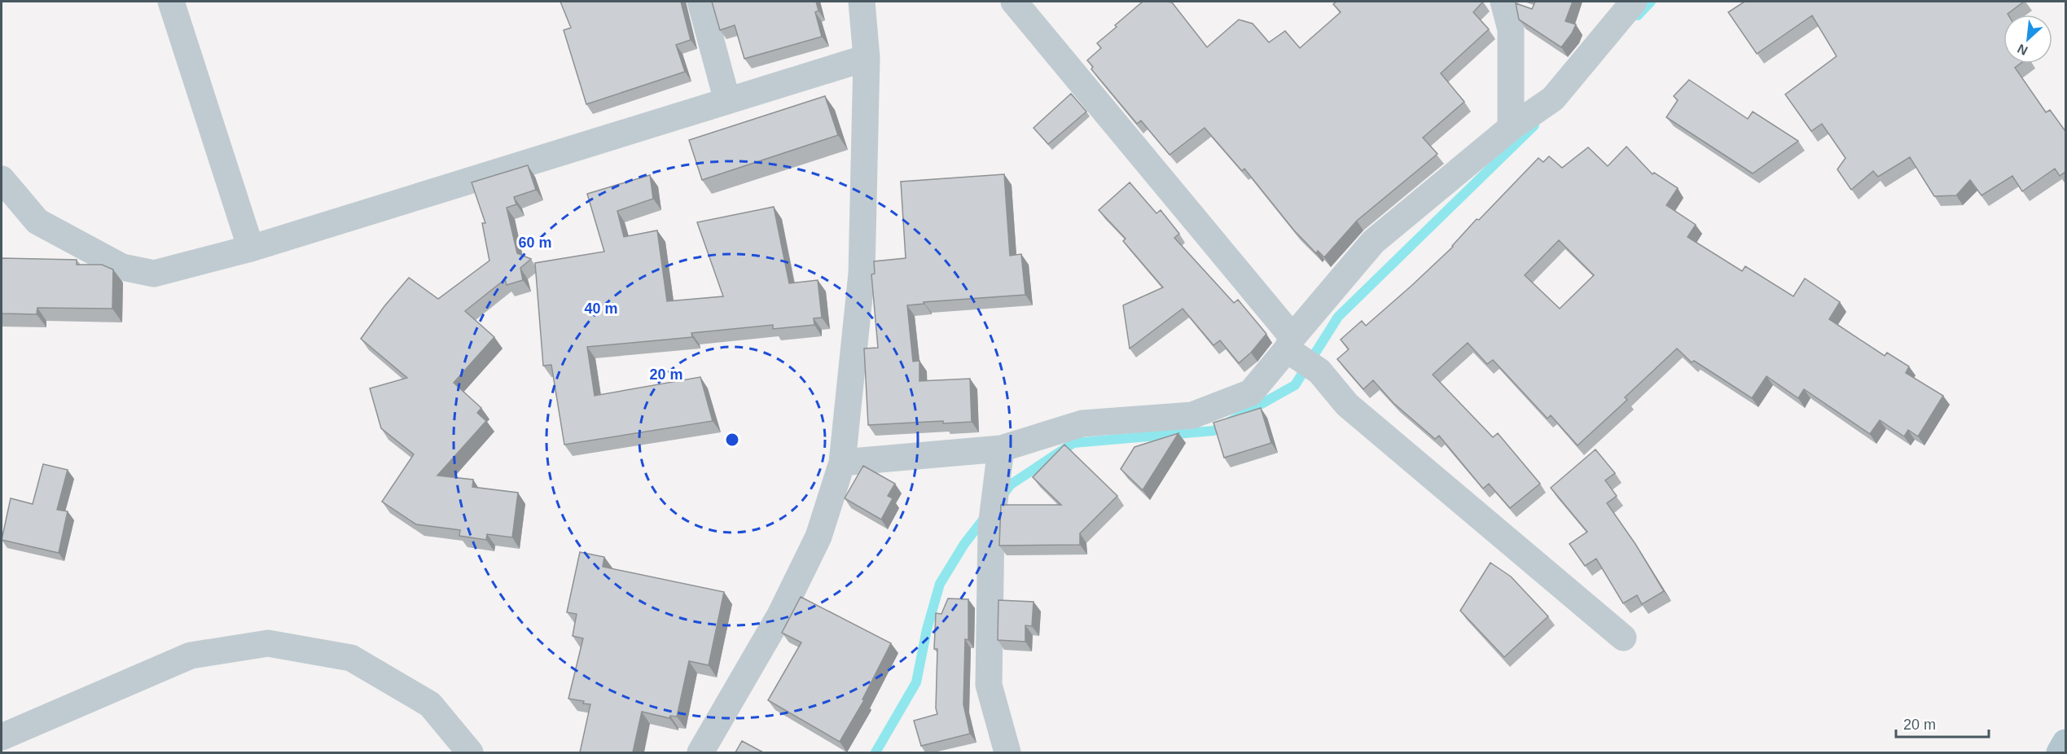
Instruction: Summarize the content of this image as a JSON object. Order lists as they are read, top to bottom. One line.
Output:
{"scale_bar":"20 m","north":"bottom left","rings":["60 m","40 m","20 m"]}
